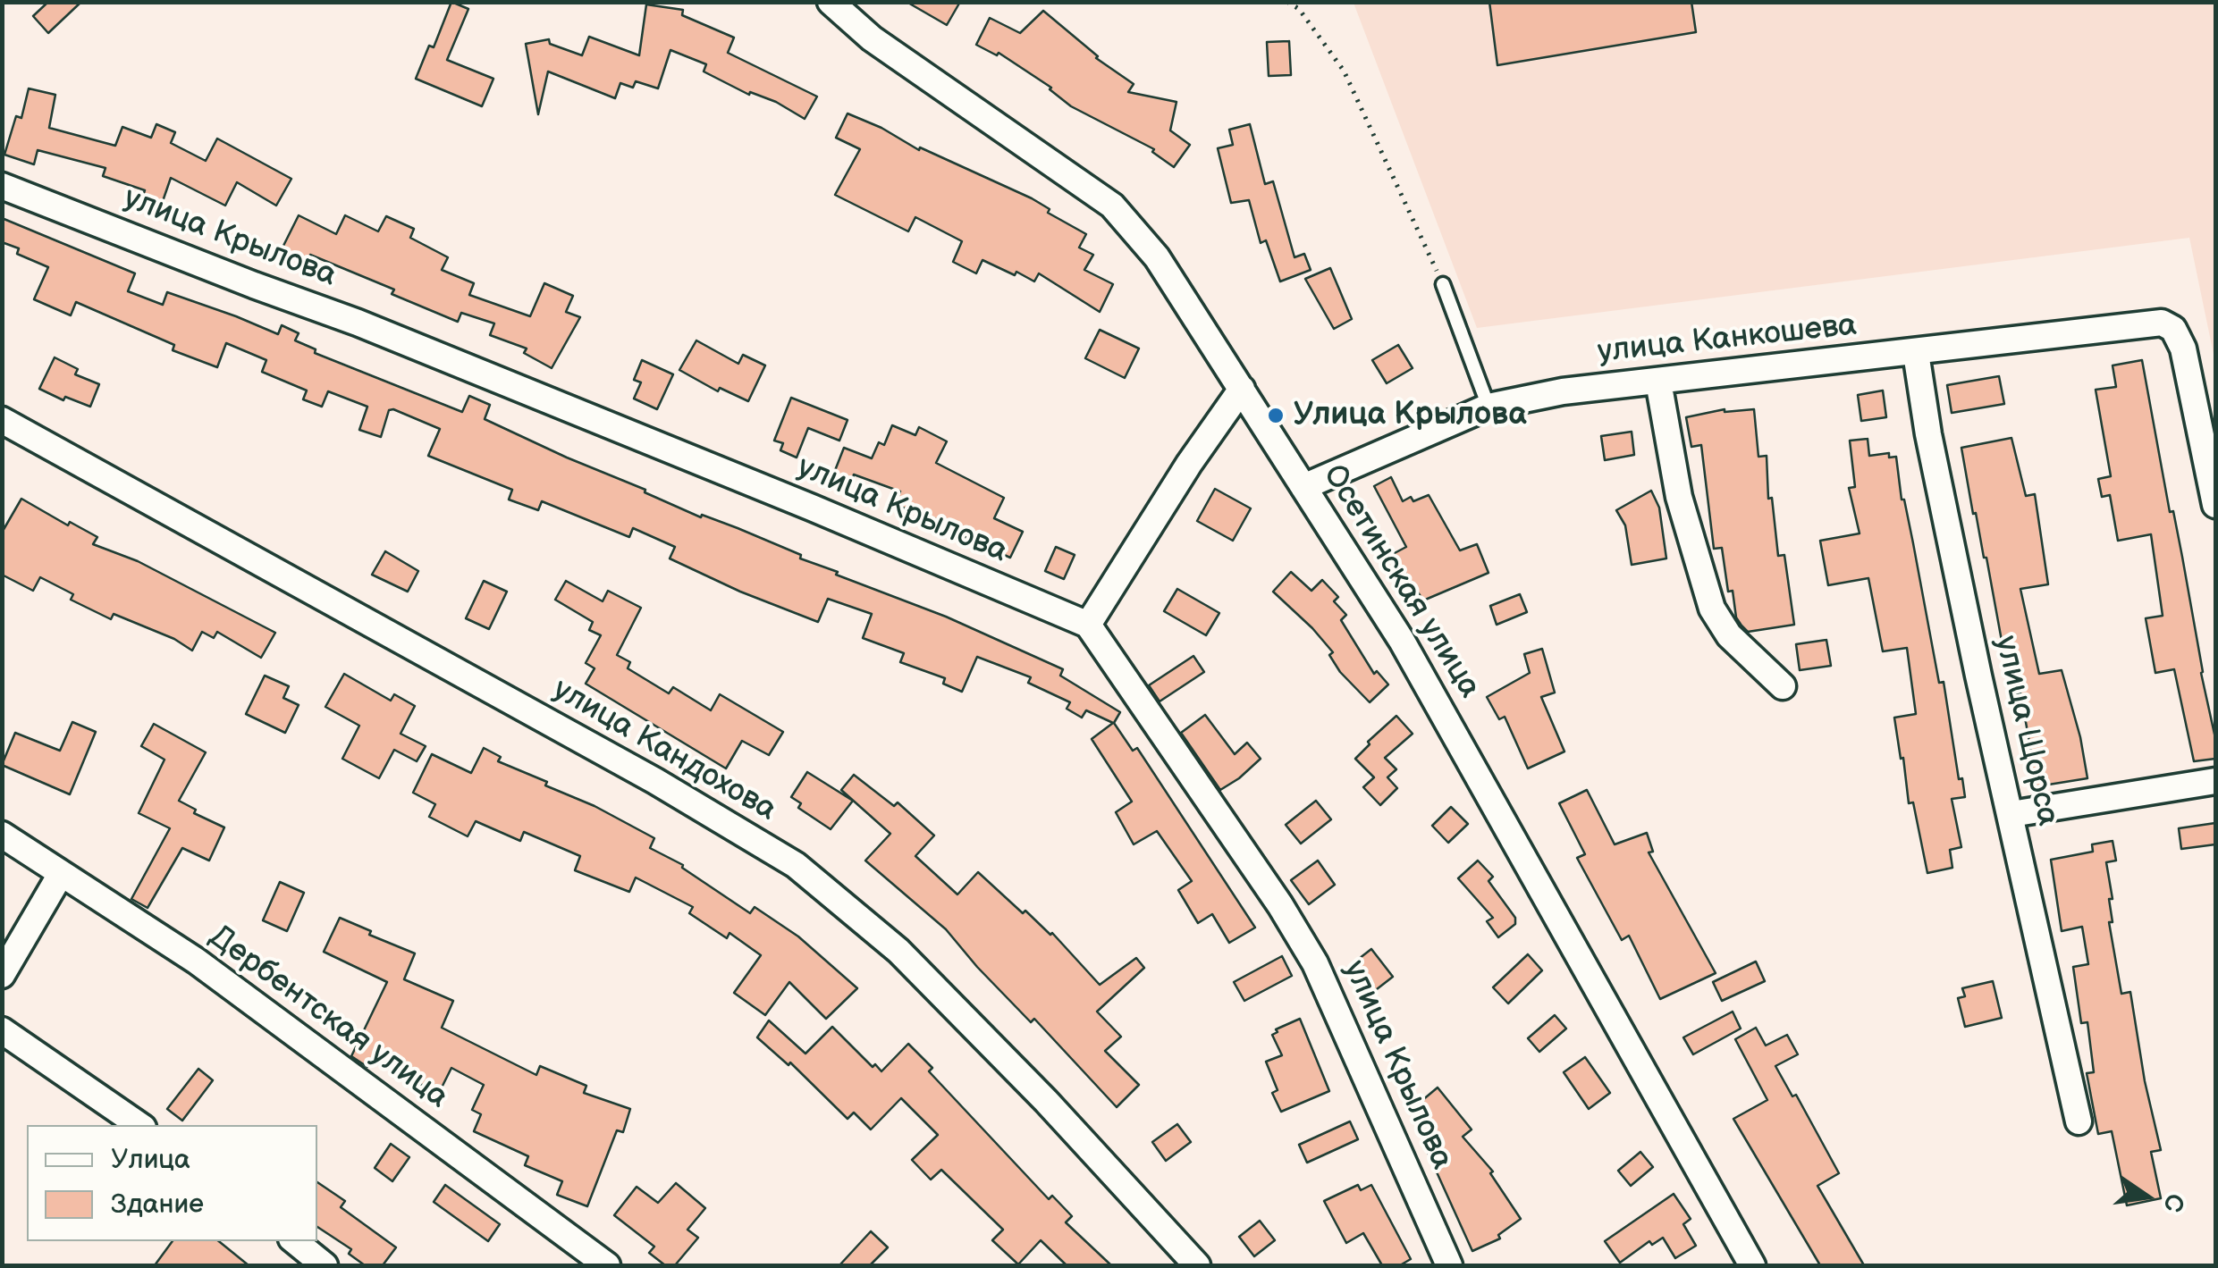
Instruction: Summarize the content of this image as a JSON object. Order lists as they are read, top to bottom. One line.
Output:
{"streets":{"street":["улица Крылова","улица Канкошева","Осетинская улица","улица Щорса","улица Кандохова","Дербентская улица"]},"crossings":[["улица Канкошева","Осетинская улица"],["улица Канкошева","улица Щорса"]],"places":["Улица Крылова"],"legend":["Улица","Здание"],"north":"right"}
